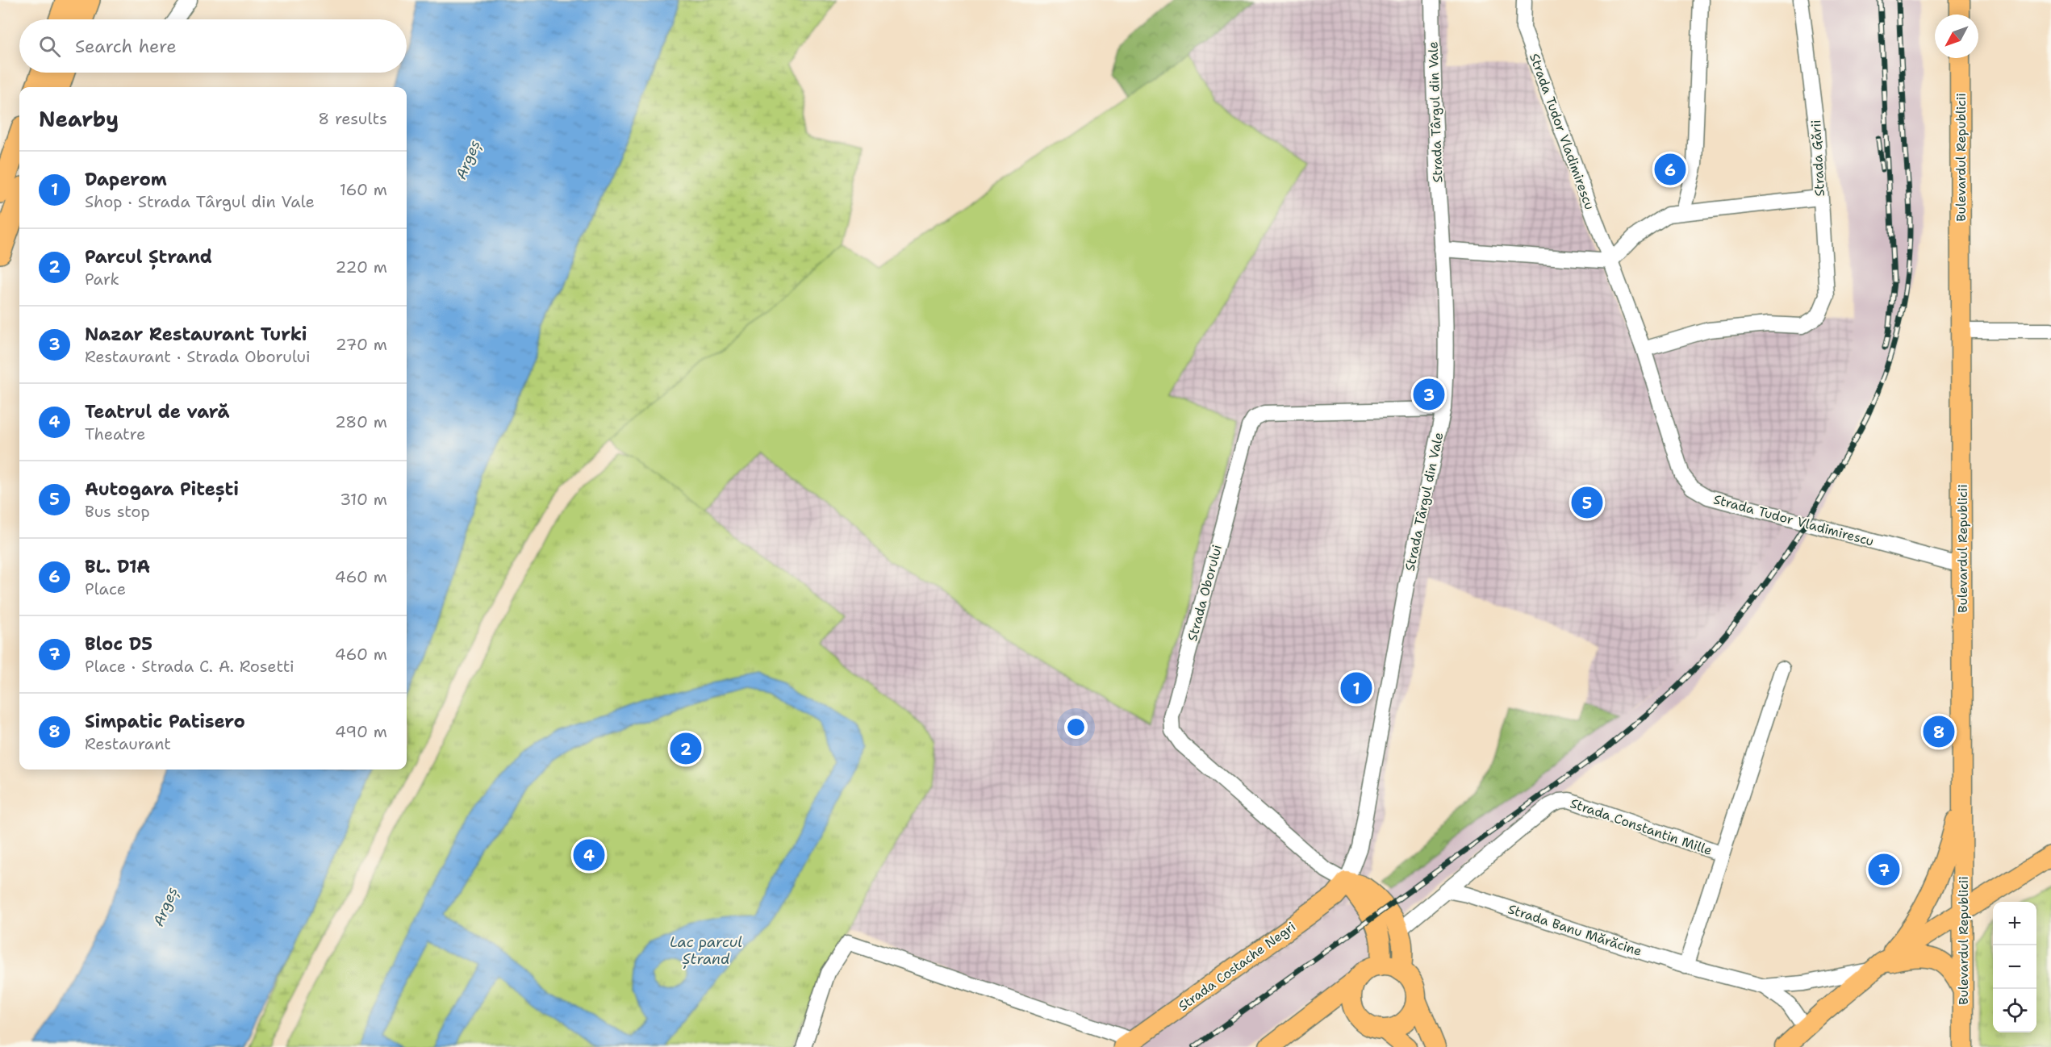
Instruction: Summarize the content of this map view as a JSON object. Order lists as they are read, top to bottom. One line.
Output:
{"streets":{"main road":["Bulevardul Republicii","Strada Costache Negri"],"street":["Strada Târgul din Vale","Strada Tudor Vladimirescu","Strada Gării","Strada Oborului","Strada Constantin Mille","Strada Banu Mărăcine"]},"crossings":[["Strada Târgul din Vale","Strada Oborului"],["Strada Târgul din Vale","Strada Costache Negri"],["Strada Tudor Vladimirescu","Bulevardul Republicii"],["Strada Tudor Vladimirescu","Strada Gării"],["Strada Oborului","Strada Costache Negri"],["Strada Constantin Mille","Strada Banu Mărăcine"]],"water":["Argeș","Lac parcul Ștrand"],"north":"bottom left","page":{"search":"Search here","heading":["Nearby","8 results"],"list":[{"mark":"1","name":"Daperom","note":"Shop · Strada Târgul din Vale","value":"160 m"},{"mark":"2","name":"Parcul Ștrand","note":"Park","value":"220 m"},{"mark":"3","name":"Nazar Restaurant Turki","note":"Restaurant · Strada Oborului","value":"270 m"},{"mark":"4","name":"Teatrul de vară","note":"Theatre","value":"280 m"},{"mark":"5","name":"Autogara Pitești","note":"Bus stop","value":"310 m"},{"mark":"6","name":"BL. D1A","note":"Place","value":"460 m"},{"mark":"7","name":"Bloc D5","note":"Place · Strada C. A. Rosetti","value":"460 m"},{"mark":"8","name":"Simpatic Patisero","note":"Restaurant","value":"490 m"}],"pins":["6","3","5","1","8","2","4","7"],"map_buttons":["+","−"]}}
